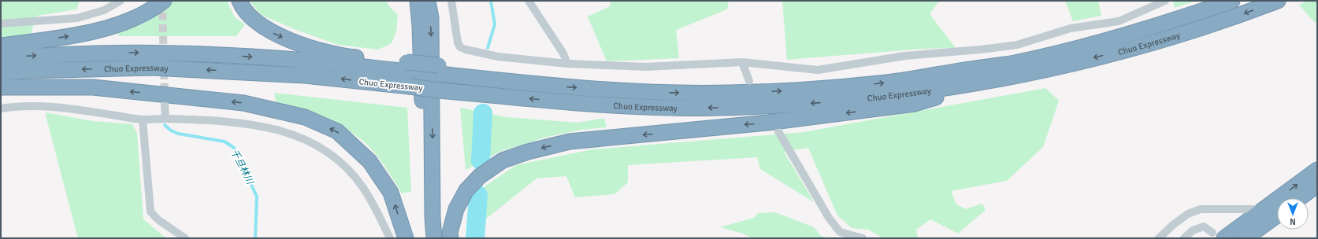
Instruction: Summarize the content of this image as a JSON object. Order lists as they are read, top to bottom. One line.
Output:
{"streets":{"highway":["Chuo Expressway"]},"water":["千旦林川"],"north":"bottom"}
